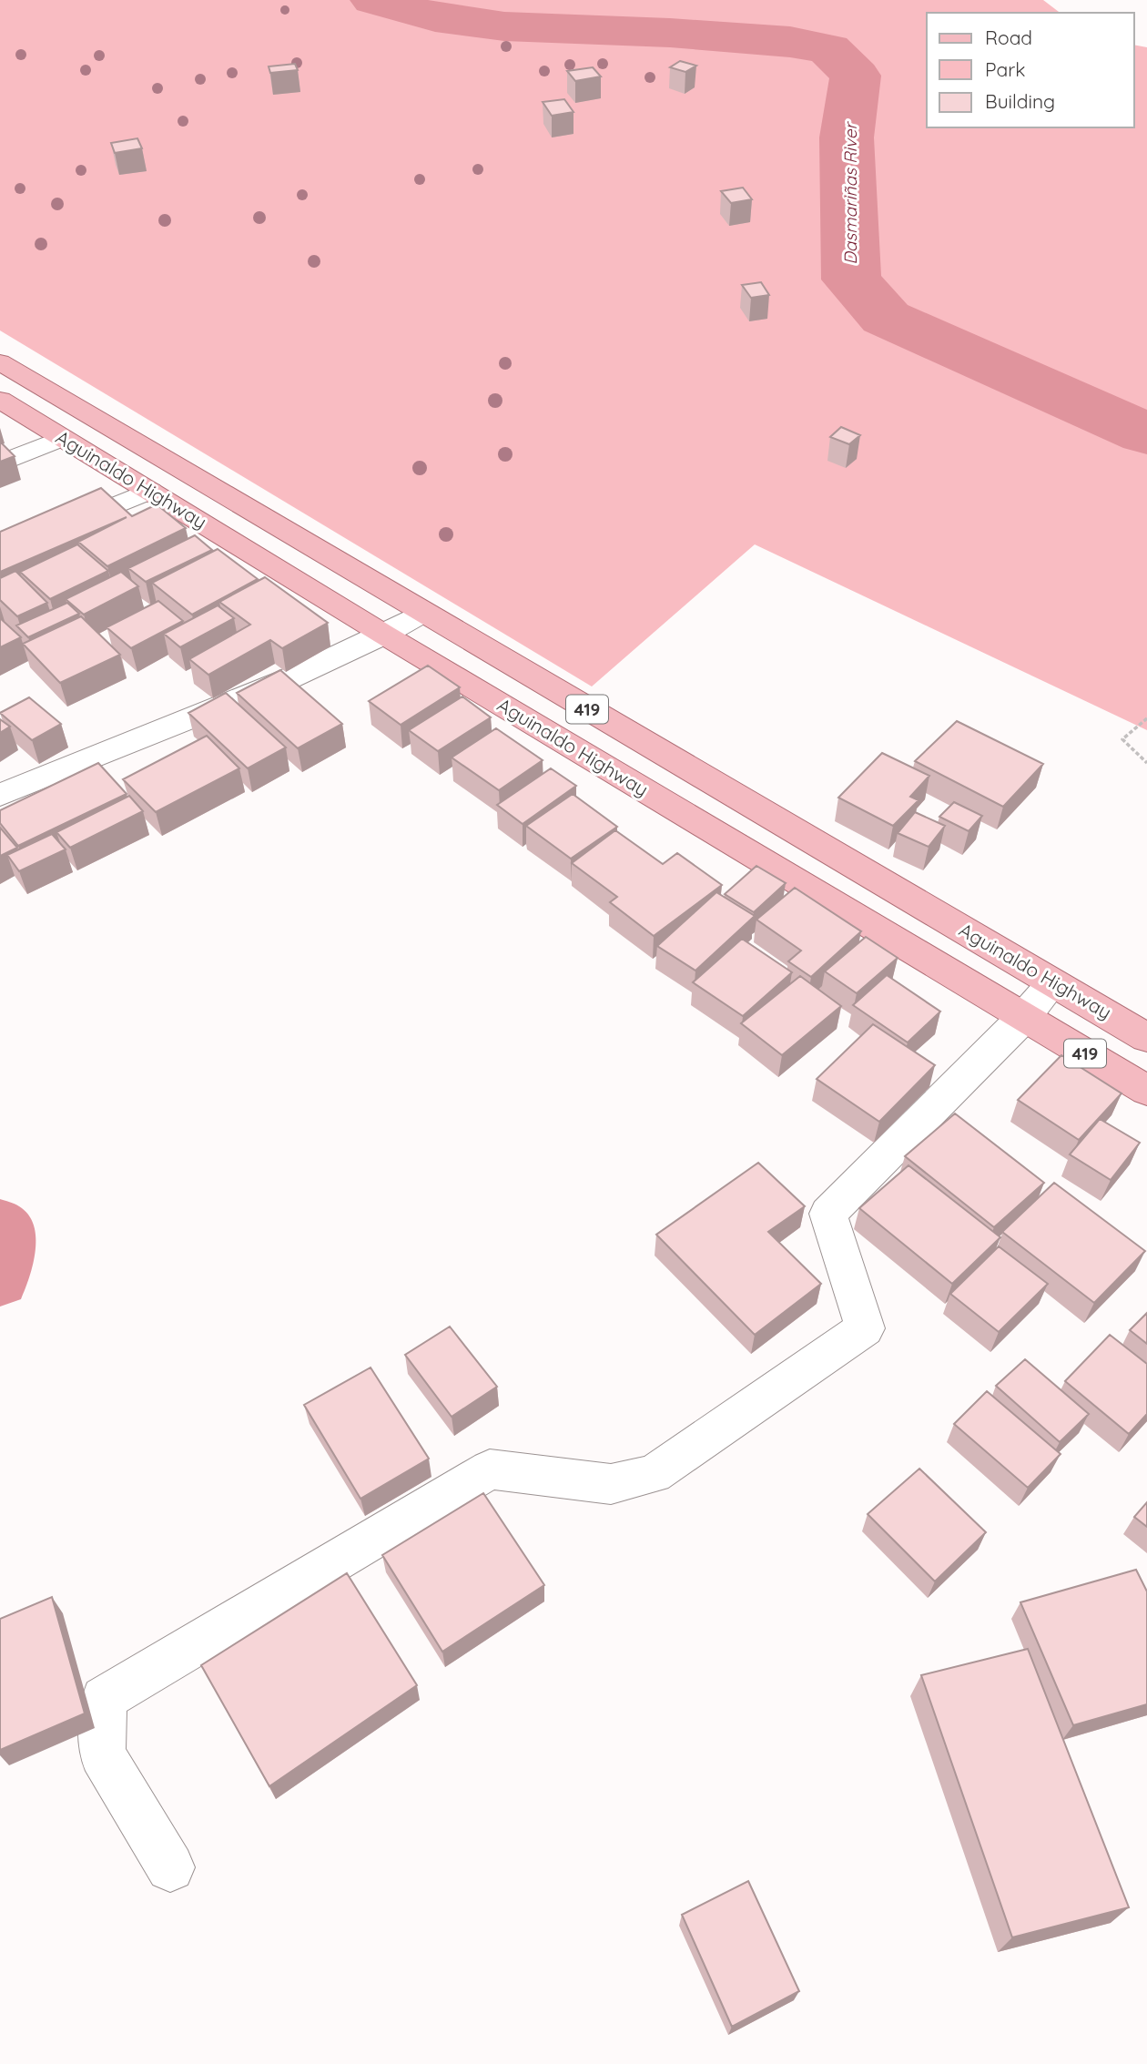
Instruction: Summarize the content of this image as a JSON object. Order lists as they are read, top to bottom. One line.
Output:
{"streets":{"main road":["Aguinaldo Highway","419"]},"water":["Dasmariñas River"],"legend":["Road","Park","Building"]}
